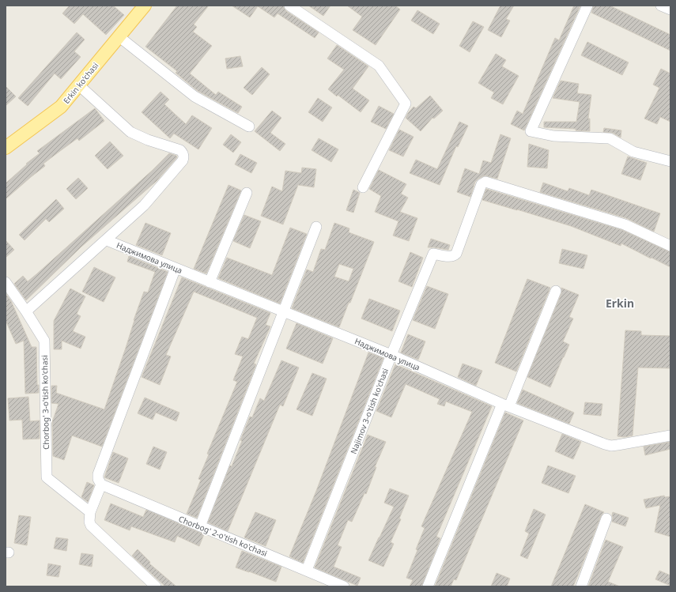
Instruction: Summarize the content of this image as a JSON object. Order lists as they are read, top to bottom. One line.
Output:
{"streets":{"main road":["Erkin ko'chasi"],"street":["Наджимова улица","Chorbog' 3-o'tish ko'chasi","Najimov 3-o'tish ko'chasi","Chorbog' 2-o'tish ko'chasi"]},"crossings":[["Наджимова улица","Najimov 3-o'tish ko'chasi"],["Najimov 3-o'tish ko'chasi","Chorbog' 2-o'tish ko'chasi"]],"districts":["Erkin"]}
